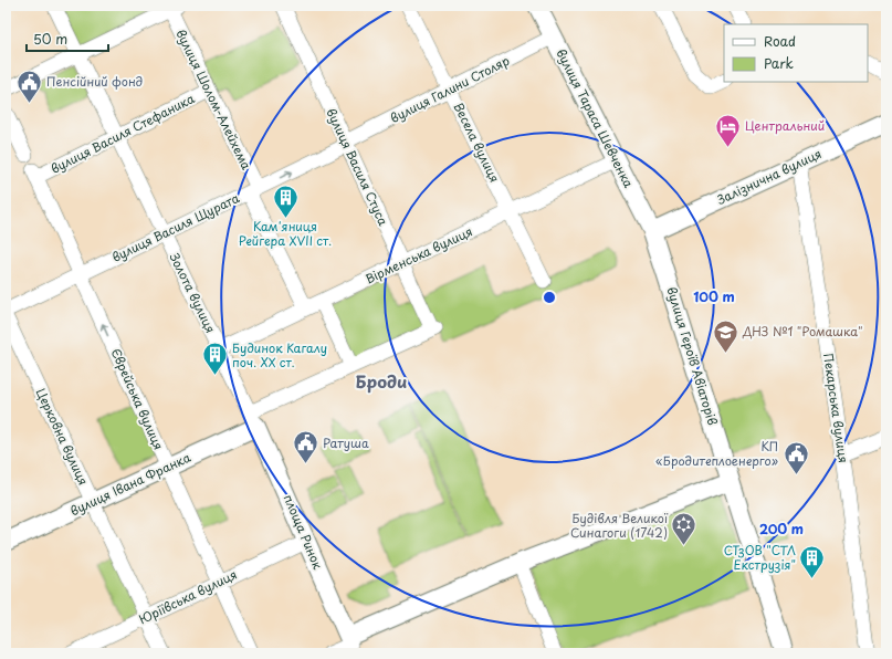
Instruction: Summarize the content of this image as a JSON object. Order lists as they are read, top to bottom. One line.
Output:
{"streets":{"main road":["вулиця Тараса Шевченка","Залізнична вулиця","вулиця Героїв Авіаторів","вулиця Івана Франка","площа Ринок"],"street":["вулиця Галини Столяр","вулиця Шолом-Алейхема","вулиця Василя Стефаника","Весела вулиця","вулиця Василя Стуса","вулиця Василя Щурата","Вірменська вулиця","Золота вулиця","Єврейська вулиця","Пекарська вулиця","Церковна вулиця","Юріївська вулиця"]},"crossings":[["вулиця Галини Столяр","вулиця Тараса Шевченка"],["вулиця Галини Столяр","Весела вулиця"],["вулиця Галини Столяр","вулиця Василя Стуса"],["вулиця Галини Столяр","вулиця Василя Щурата"],["вулиця Шолом-Алейхема","вулиця Василя Стефаника"],["вулиця Шолом-Алейхема","вулиця Василя Щурата"],["вулиця Шолом-Алейхема","Вірменська вулиця"],["вулиця Тараса Шевченка","Залізнична вулиця"],["вулиця Тараса Шевченка","Вірменська вулиця"],["вулиця Тараса Шевченка","вулиця Героїв Авіаторів"],["вулиця Василя Стефаника","Золота вулиця"],["вулиця Василя Стефаника","Єврейська вулиця"],["Весела вулиця","Вірменська вулиця"],["вулиця Василя Стуса","вулиця Василя Щурата"],["вулиця Василя Стуса","Вірменська вулиця"],["Залізнична вулиця","вулиця Героїв Авіаторів"],["Залізнична вулиця","Пекарська вулиця"],["вулиця Василя Щурата","Золота вулиця"],["вулиця Василя Щурата","Єврейська вулиця"],["Вірменська вулиця","Золота вулиця"],["Золота вулиця","вулиця Івана Франка"],["Золота вулиця","площа Ринок"],["Єврейська вулиця","вулиця Івана Франка"],["Єврейська вулиця","Юріївська вулиця"],["Церковна вулиця","вулиця Івана Франка"],["Церковна вулиця","Юріївська вулиця"],["вулиця Івана Франка","площа Ринок"],["площа Ринок","Юріївська вулиця"]],"one_way":["Єврейська вулиця"],"districts":["Броди"],"places":{"public building":["Пенсійний фонд","Ратуша","КП «Бродитеплоенерго»"],"hotel":["Центральний"],"building":["Кам'яниця Рейгера XVII ст.","Будинок Кагалу поч. XX ст.","СТзОВ \"СТЛ Екструзія\""],"school or university":["ДНЗ №1 \"Ромашка\""],"synagogue":["Будівля Великої Синагоги (1742)"]},"legend":["Road","Park"],"scale_bar":"50 m","rings":["100 m","200 m"]}
